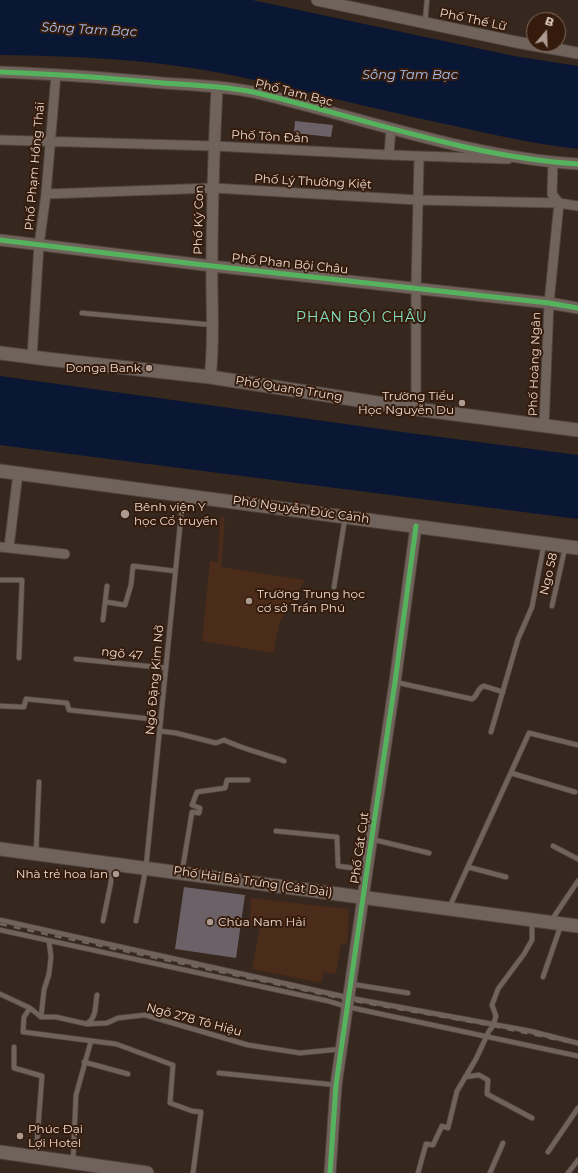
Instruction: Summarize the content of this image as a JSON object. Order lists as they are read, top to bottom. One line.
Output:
{"streets":{"main road":["Phố Quang Trung","Phố Nguyễn Đức Cảnh","Phố Hai Bà Trưng (Cát Dài)"],"street":["Phố Thế Lữ","Phố Tam Bạc","Phố Tôn Đản","Phố Phạm Hồng Thái","Phố Lý Thường Kiệt","Phố Ký Con","Phố Phan Bội Châu","Phố Hoàng Ngân","Phố Cát Cụt"],"lane":["Ngo 58","ngõ 47","Ngõ Đặng Kim Nở","Ngõ 278 Tô Hiệu"]},"crossings":[["Phố Tam Bạc","Phố Tôn Đản"],["Phố Tam Bạc","Phố Phạm Hồng Thái"],["Phố Tam Bạc","Phố Ký Con"],["Phố Tam Bạc","Phố Hoàng Ngân"],["Phố Tôn Đản","Phố Phạm Hồng Thái"],["Phố Tôn Đản","Phố Ký Con"],["Phố Phạm Hồng Thái","Phố Lý Thường Kiệt"],["Phố Phạm Hồng Thái","Phố Phan Bội Châu"],["Phố Phạm Hồng Thái","Phố Quang Trung"],["Phố Lý Thường Kiệt","Phố Ký Con"],["Phố Lý Thường Kiệt","Phố Hoàng Ngân"],["Phố Ký Con","Phố Phan Bội Châu"],["Phố Ký Con","Phố Quang Trung"],["Phố Phan Bội Châu","Phố Hoàng Ngân"],["Phố Hoàng Ngân","Phố Quang Trung"],["Phố Nguyễn Đức Cảnh","Ngo 58"],["Phố Nguyễn Đức Cảnh","Ngõ Đặng Kim Nở"],["Phố Nguyễn Đức Cảnh","Phố Cát Cụt"],["ngõ 47","Ngõ Đặng Kim Nở"],["Ngõ Đặng Kim Nở","Phố Hai Bà Trưng (Cát Dài)"],["Phố Cát Cụt","Phố Hai Bà Trưng (Cát Dài)"],["Phố Cát Cụt","Ngõ 278 Tô Hiệu"]],"districts":["PHAN BỘI CHÂU"],"water":["Sông Tam Bạc"],"places":["Donga Bank","Trường Tiểu Học Nguyễn Du","Bênh viện Y học Cổ truyền","Trường Trung học cơ sở Trần Phú","Nhà trẻ hoa lan","Chùa Nam Hải","Phúc Đại Lợi Hotel"],"north":"top"}
